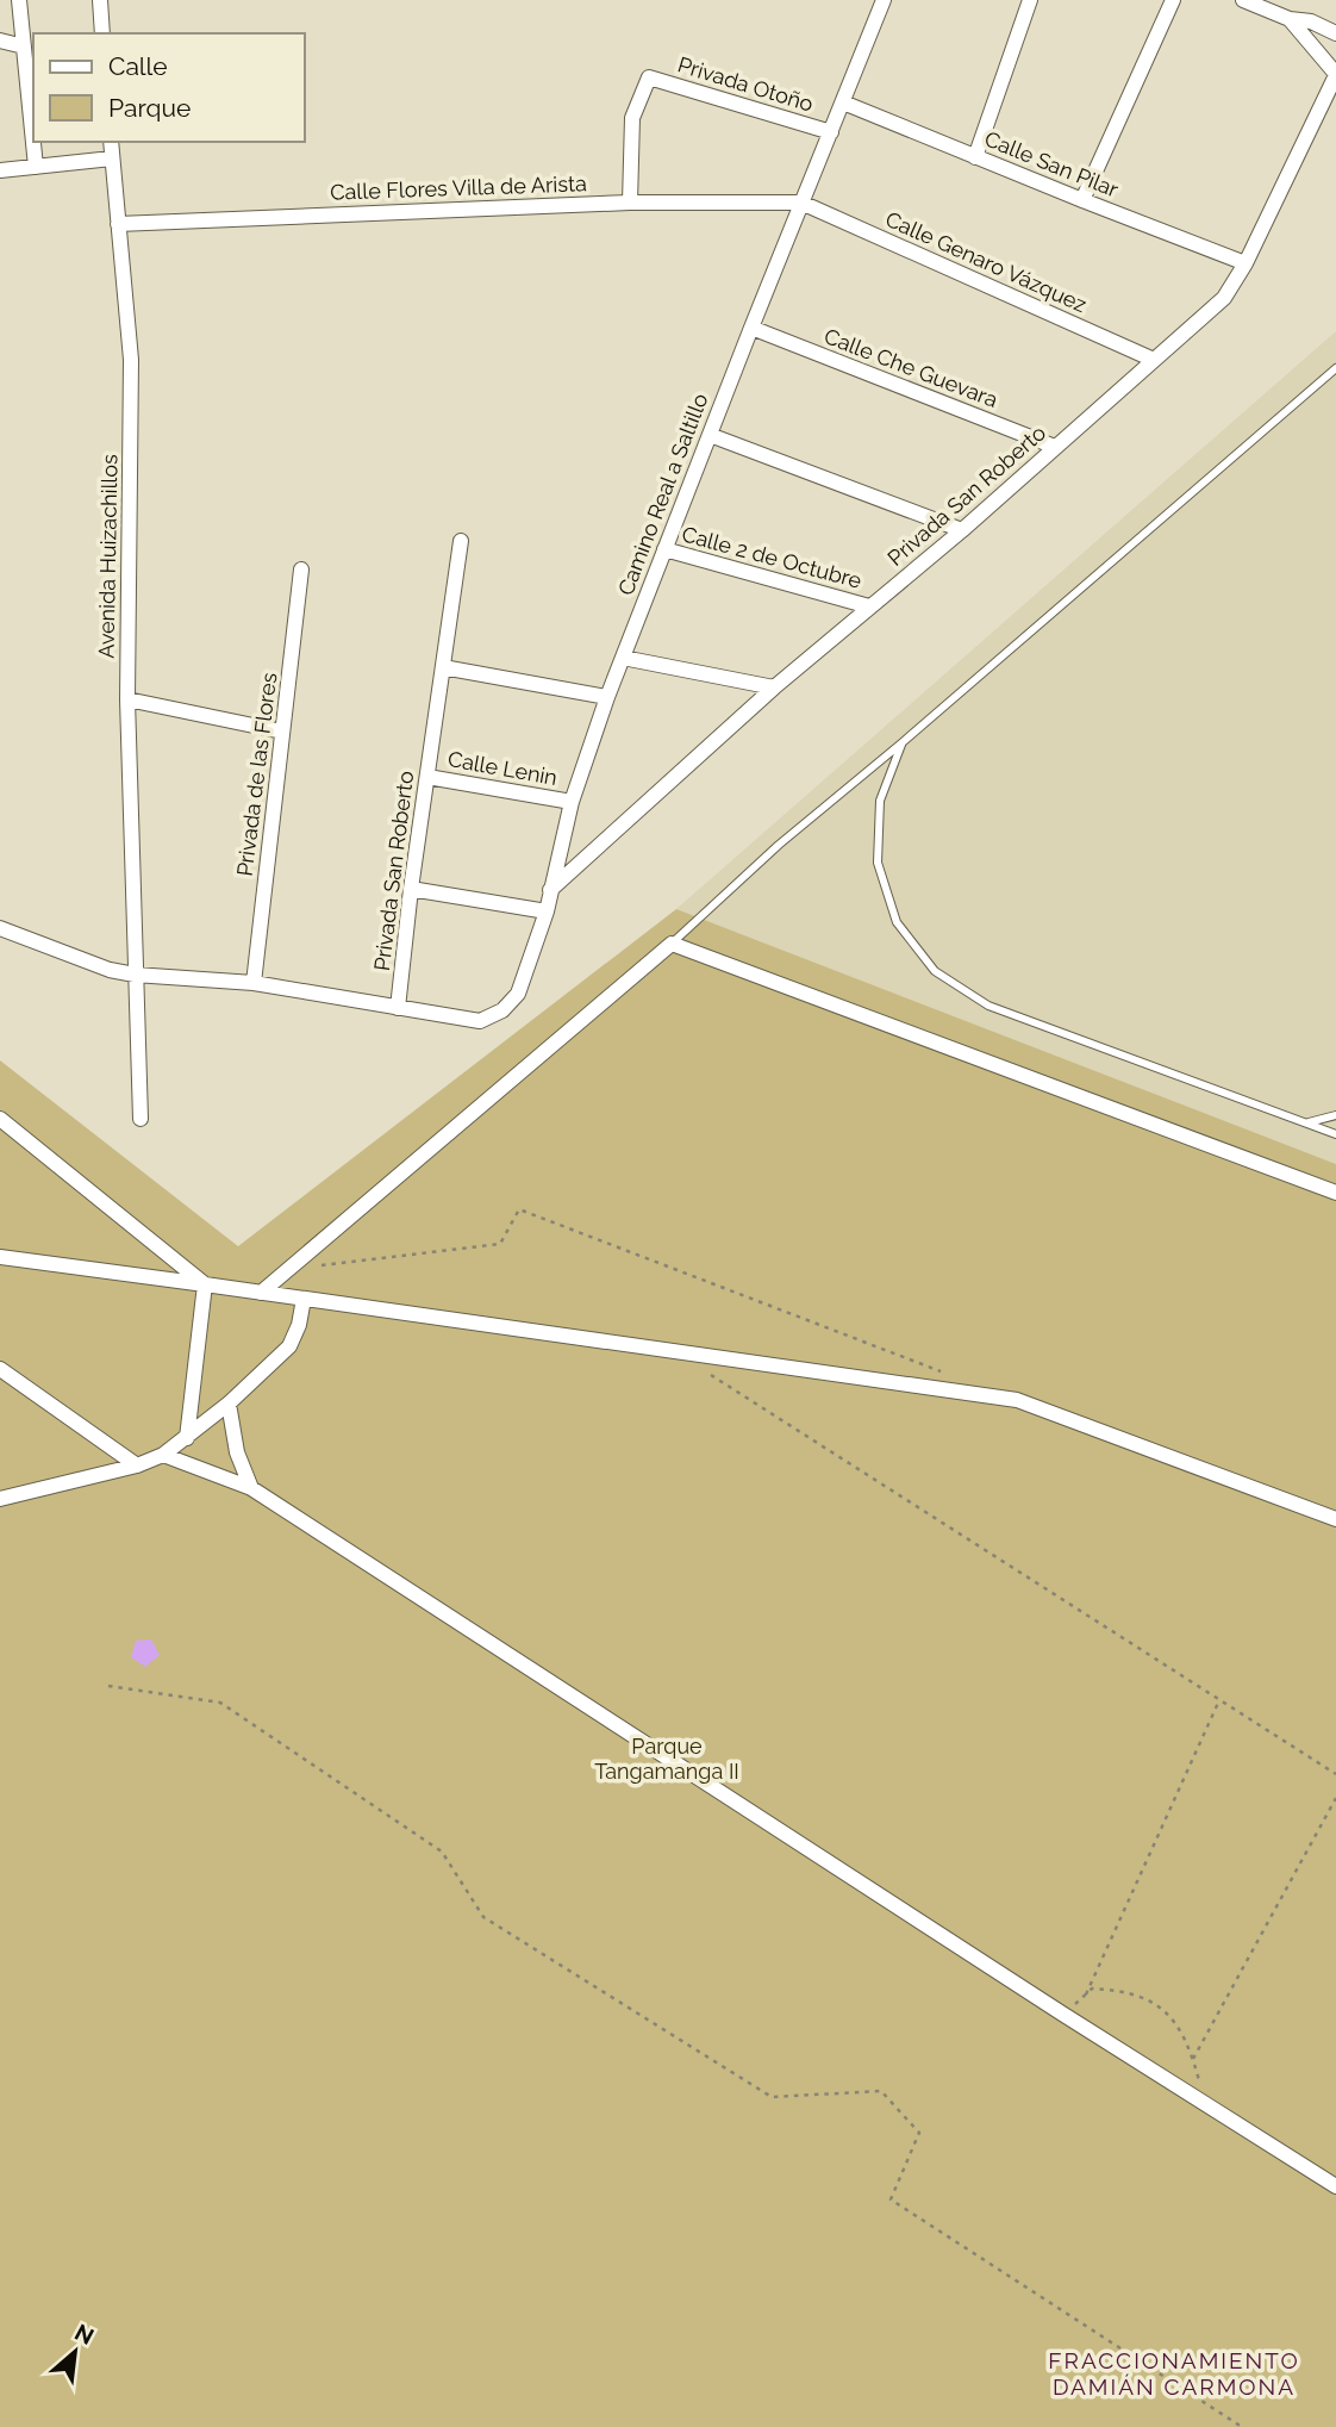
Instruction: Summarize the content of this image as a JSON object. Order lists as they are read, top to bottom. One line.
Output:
{"streets":{"street":["Privada Otoño","Calle San Pilar","Calle Flores Villa de Arista","Calle Genaro Vázquez","Calle Che Guevara","Camino Real a Saltillo","Privada San Roberto","Avenida Huizachillos","Calle 2 de Octubre","Calle Lenin","Privada de las Flores"]},"crossings":[["Privada Otoño","Calle Flores Villa de Arista"],["Privada Otoño","Camino Real a Saltillo"],["Calle San Pilar","Camino Real a Saltillo"],["Calle San Pilar","Privada San Roberto"],["Calle Flores Villa de Arista","Calle Genaro Vázquez"],["Calle Flores Villa de Arista","Camino Real a Saltillo"],["Calle Flores Villa de Arista","Avenida Huizachillos"],["Calle Genaro Vázquez","Camino Real a Saltillo"],["Calle Genaro Vázquez","Privada San Roberto"],["Calle Che Guevara","Camino Real a Saltillo"],["Calle Che Guevara","Privada San Roberto"],["Camino Real a Saltillo","Privada San Roberto"],["Camino Real a Saltillo","Calle 2 de Octubre"],["Camino Real a Saltillo","Calle Lenin"],["Privada San Roberto","Calle 2 de Octubre"],["Privada San Roberto","Calle Lenin"]],"districts":["FRACCIONAMIENTO DAMIÁN CARMONA"],"parks":["Parque Tangamanga II"],"legend":["Calle","Parque"],"north":"top right"}
